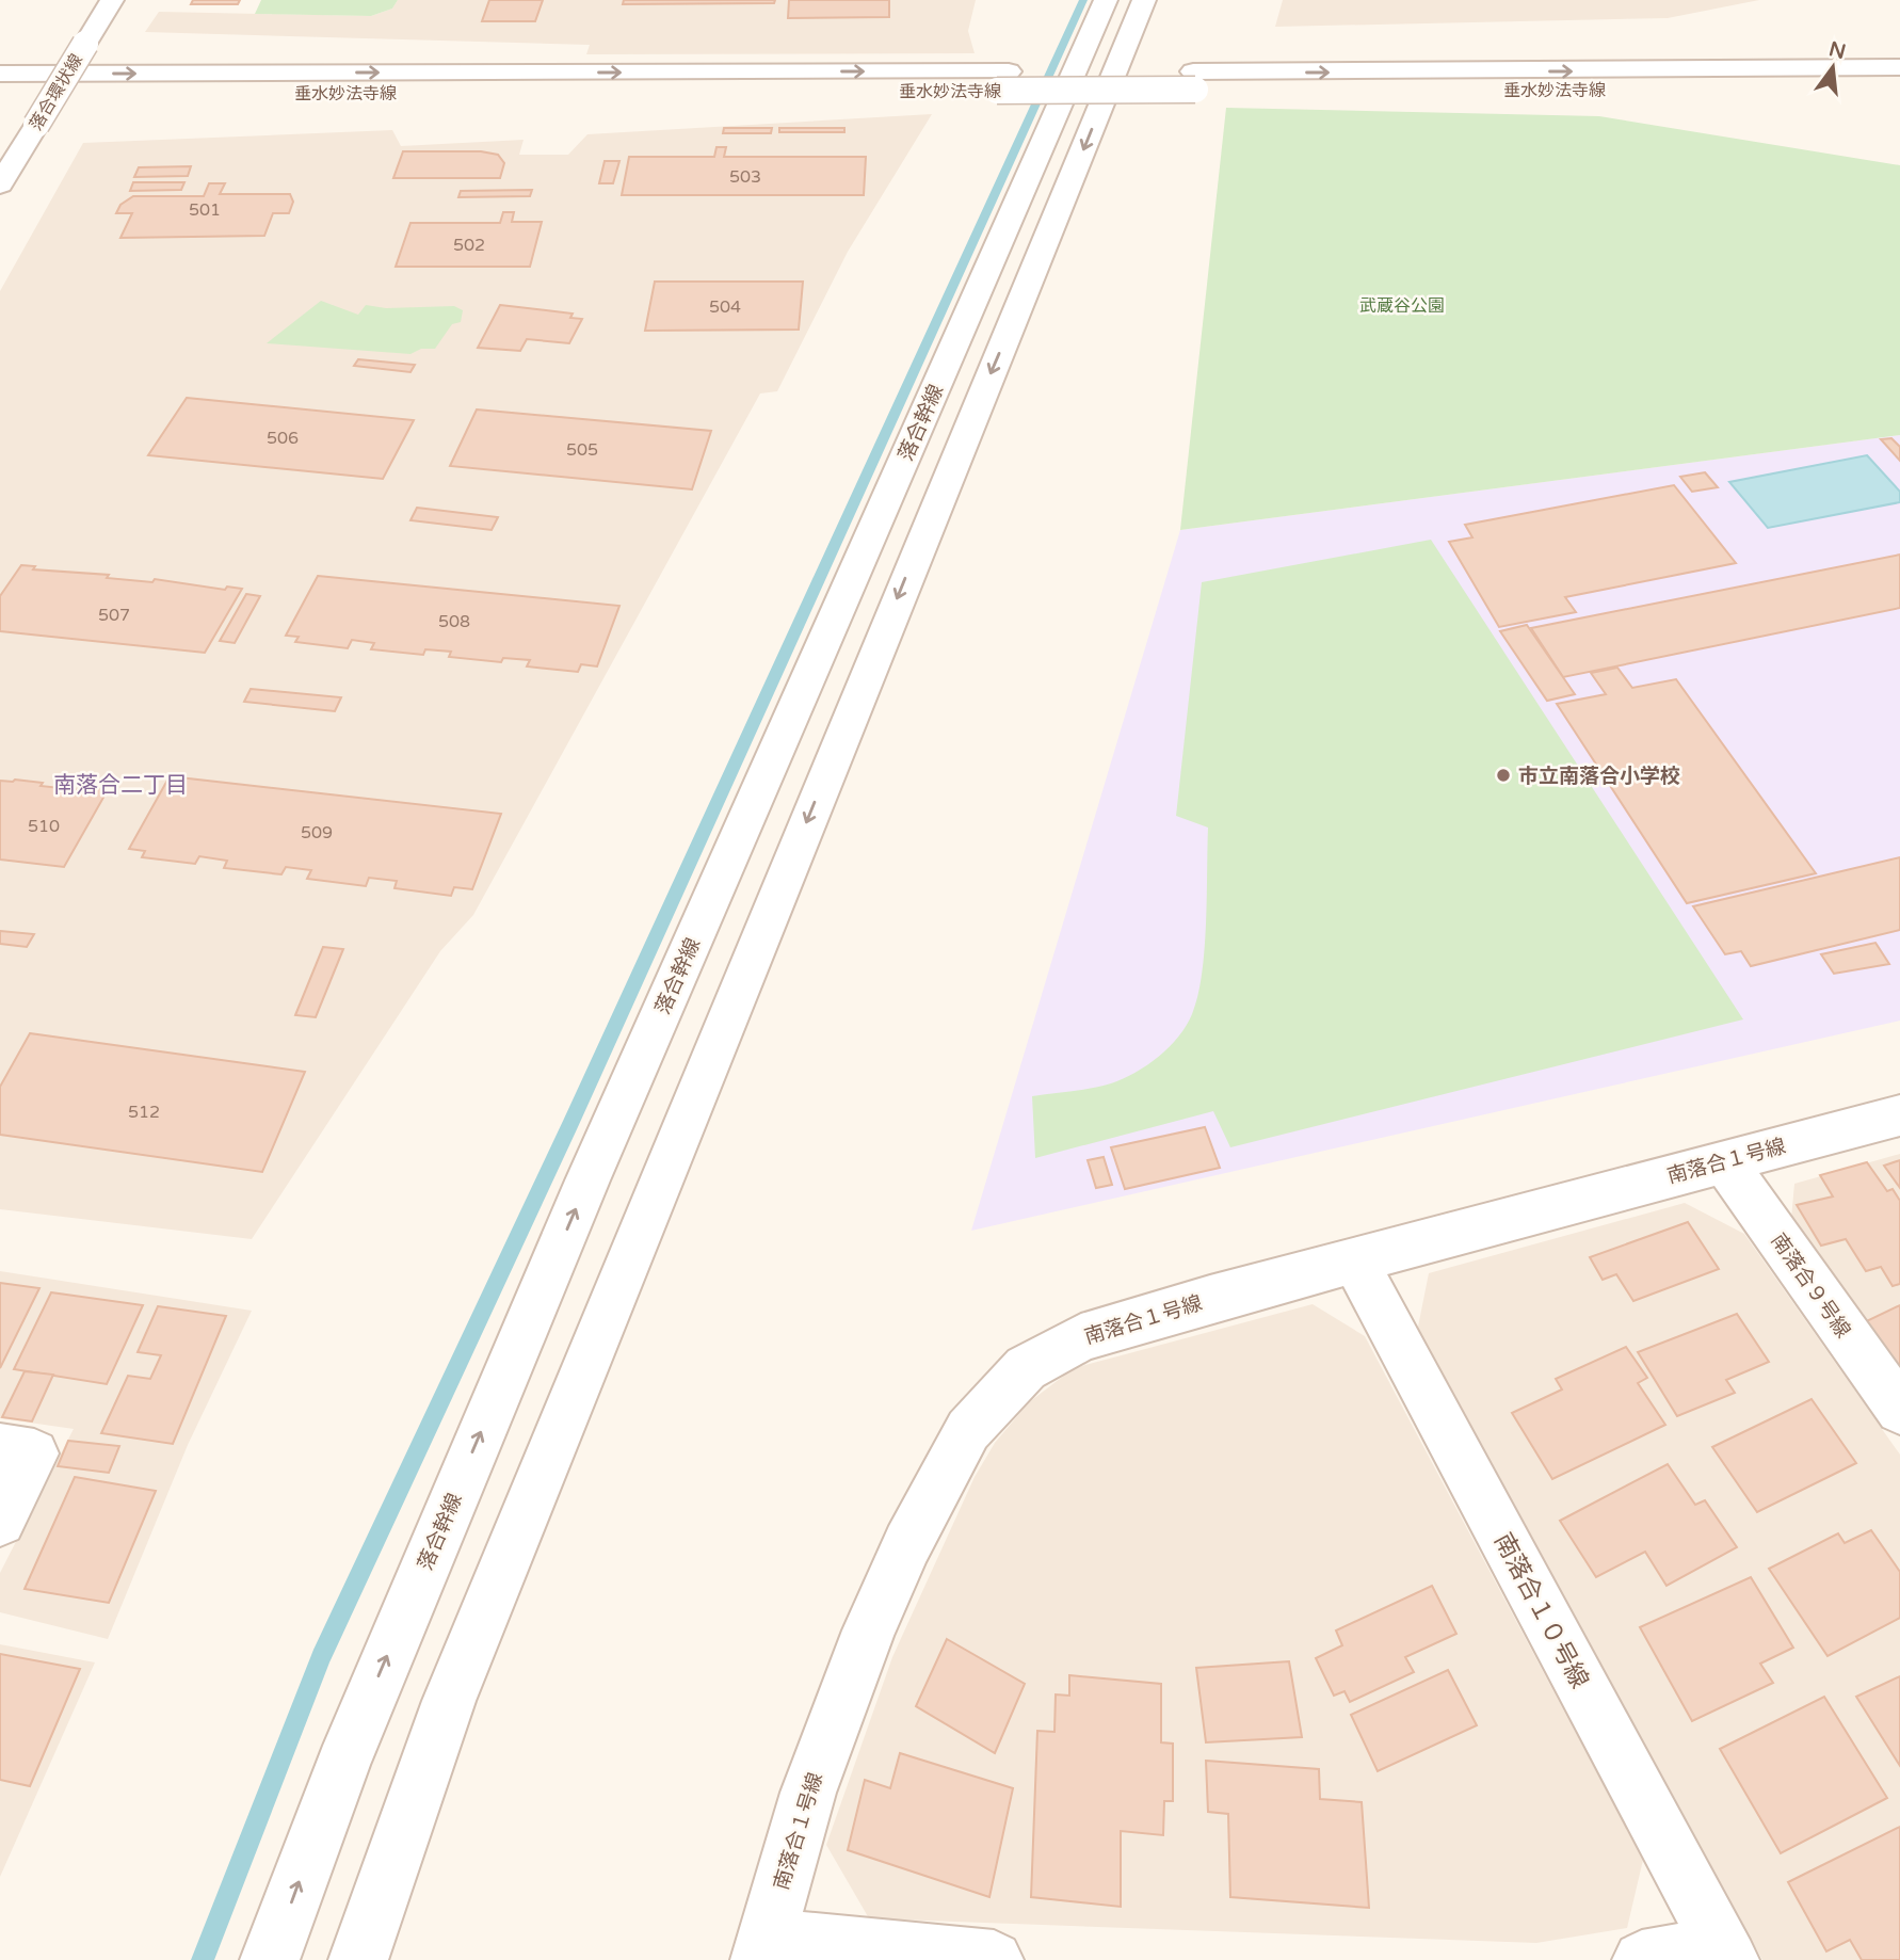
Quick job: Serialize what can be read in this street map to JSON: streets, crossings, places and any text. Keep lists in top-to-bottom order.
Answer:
{
  "streets": {
    "street": [
      "垂水妙法寺線",
      "落合環状線",
      "落合幹線",
      "南落合１号線",
      "南落合９号線",
      "南落合１０号線"
    ]
  },
  "crossings": [
    ["南落合１号線", "南落合９号線"],
    ["南落合１号線", "南落合１０号線"]
  ],
  "districts": ["南落合二丁目"],
  "parks": ["武蔵谷公園"],
  "places": ["市立南落合小学校"],
  "house_numbers": [
    "503",
    "501",
    "502",
    "504",
    "506",
    "505",
    "507",
    "508",
    "510",
    "509",
    "512"
  ],
  "north": "top"
}
